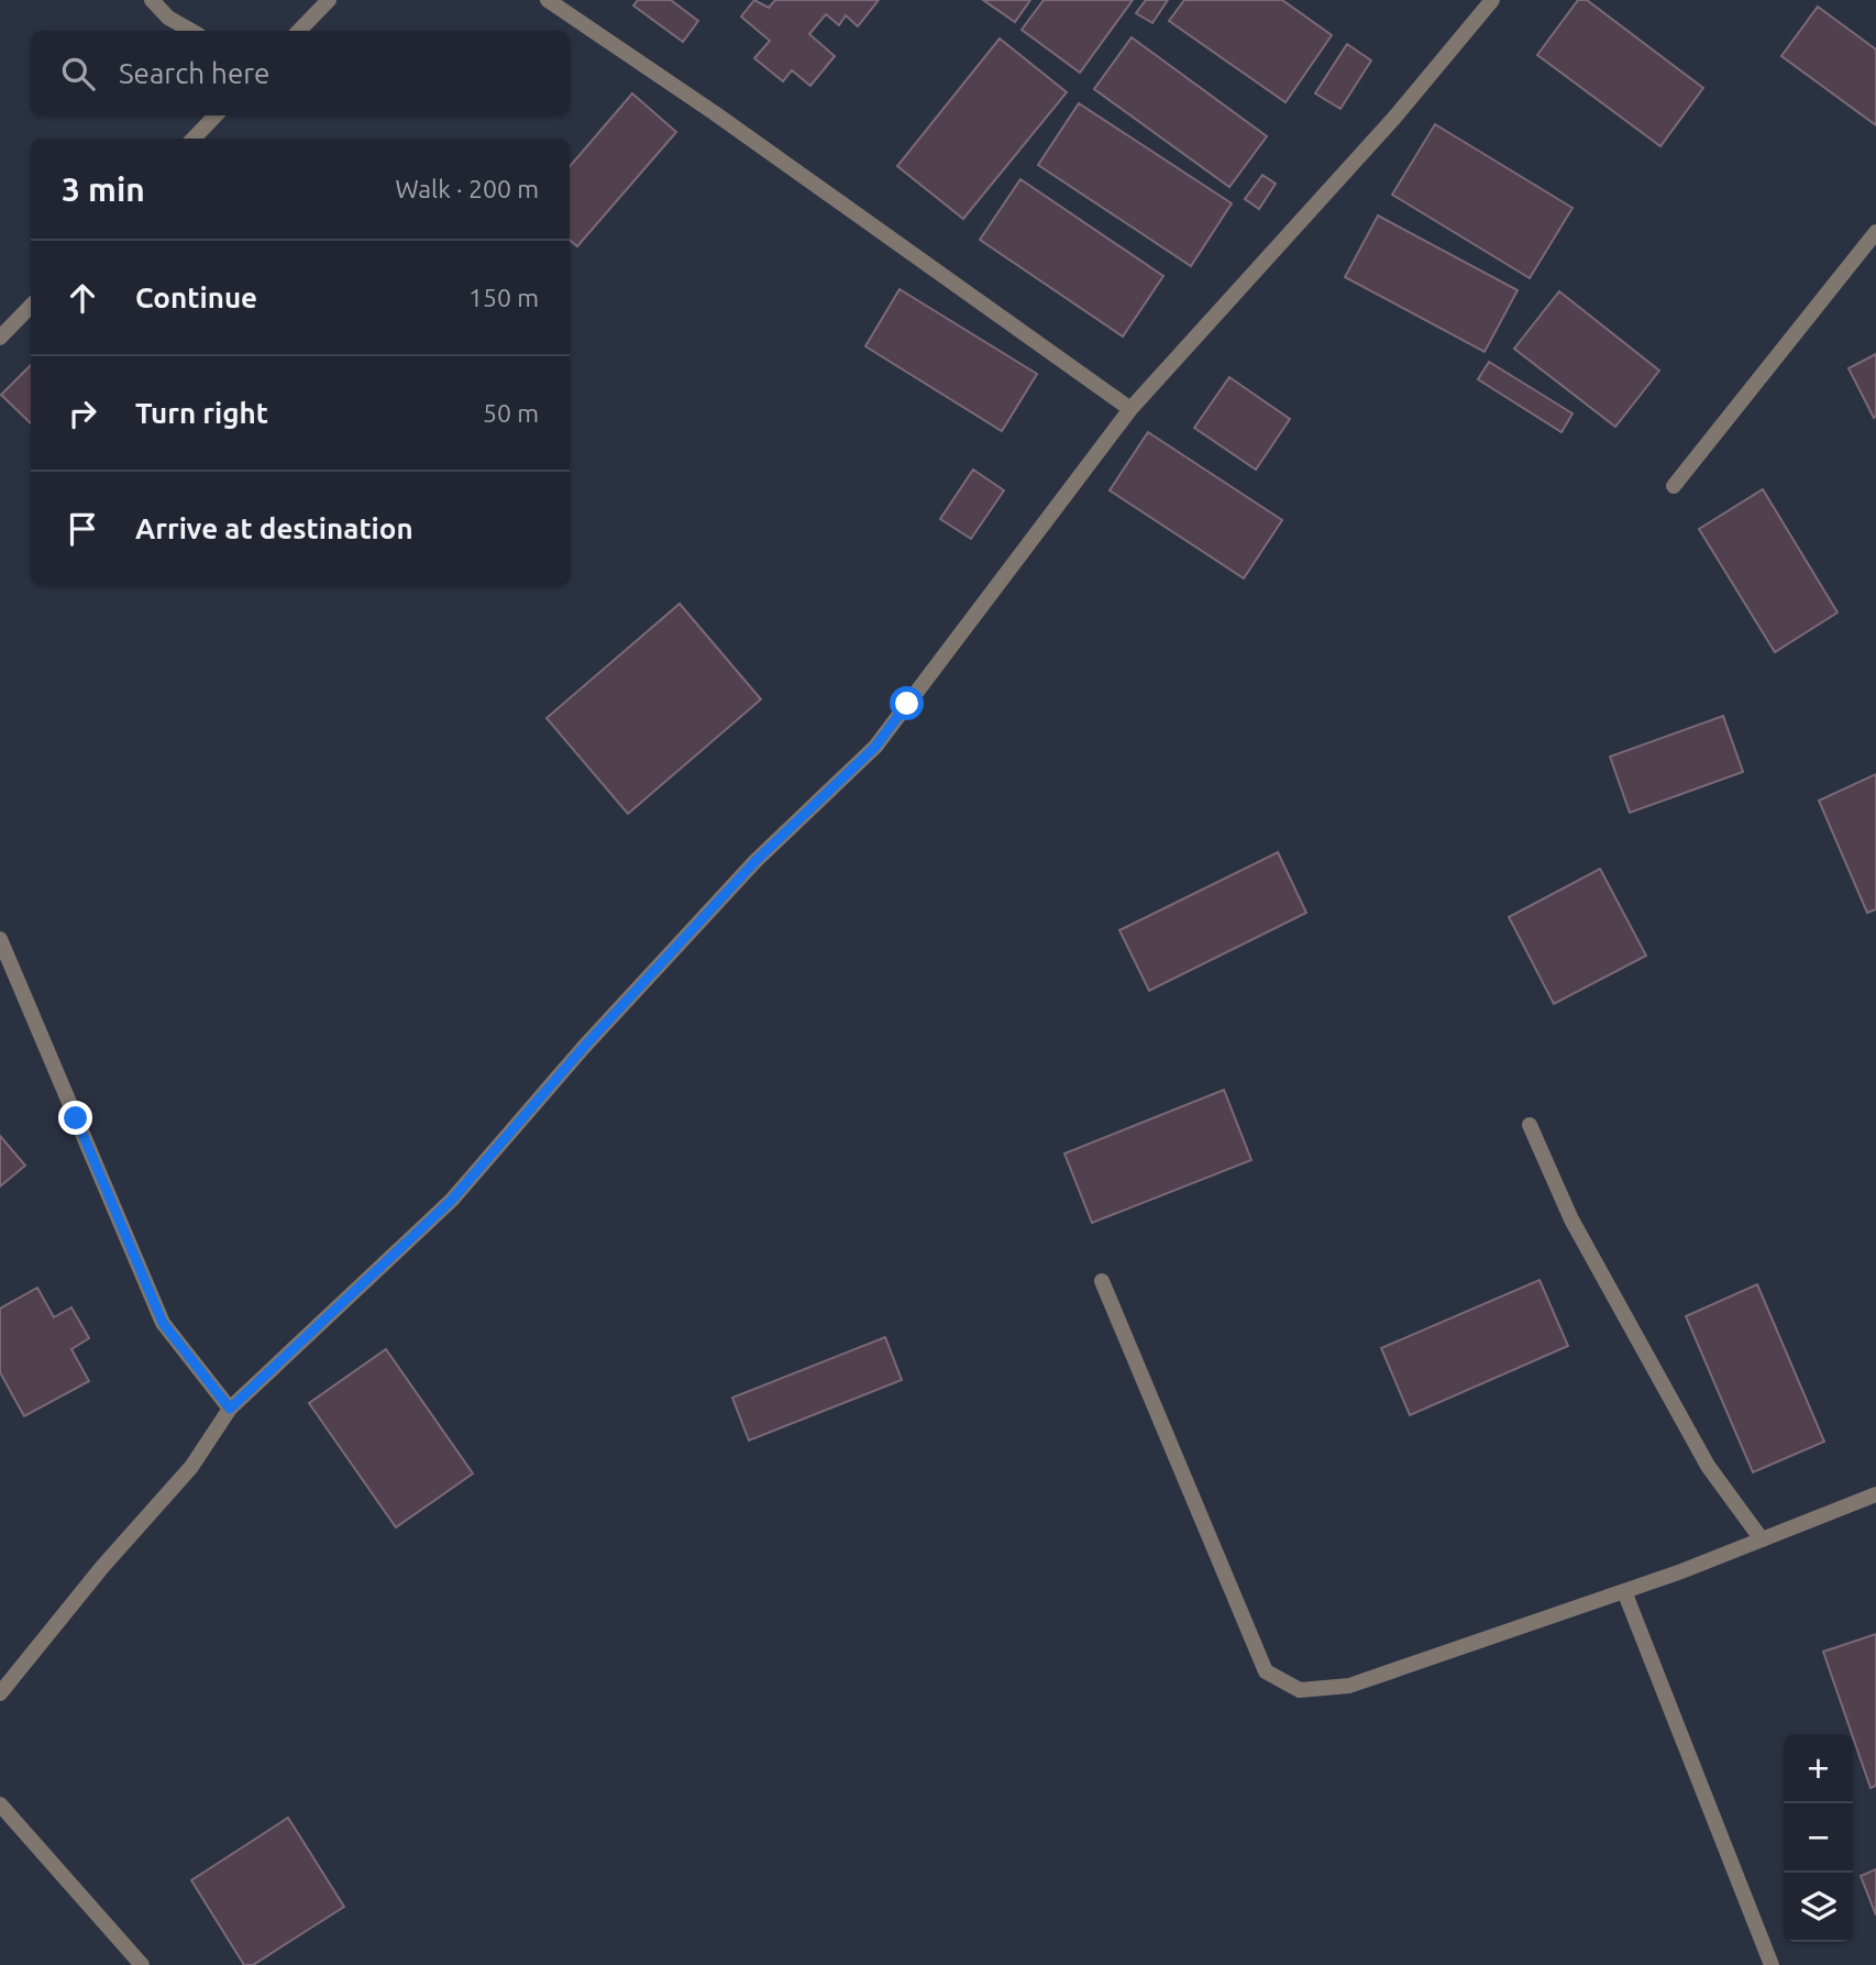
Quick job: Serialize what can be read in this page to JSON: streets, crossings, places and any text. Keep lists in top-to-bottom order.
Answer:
{
  "page": {
    "search": "Search here",
    "heading": ["3 min", "Walk · 200 m"],
    "list": [
      ["Continue", "150 m"],
      ["Turn right", "50 m"],
      "Arrive at destination"
    ],
    "map_buttons": ["+", "−"]
  }
}
